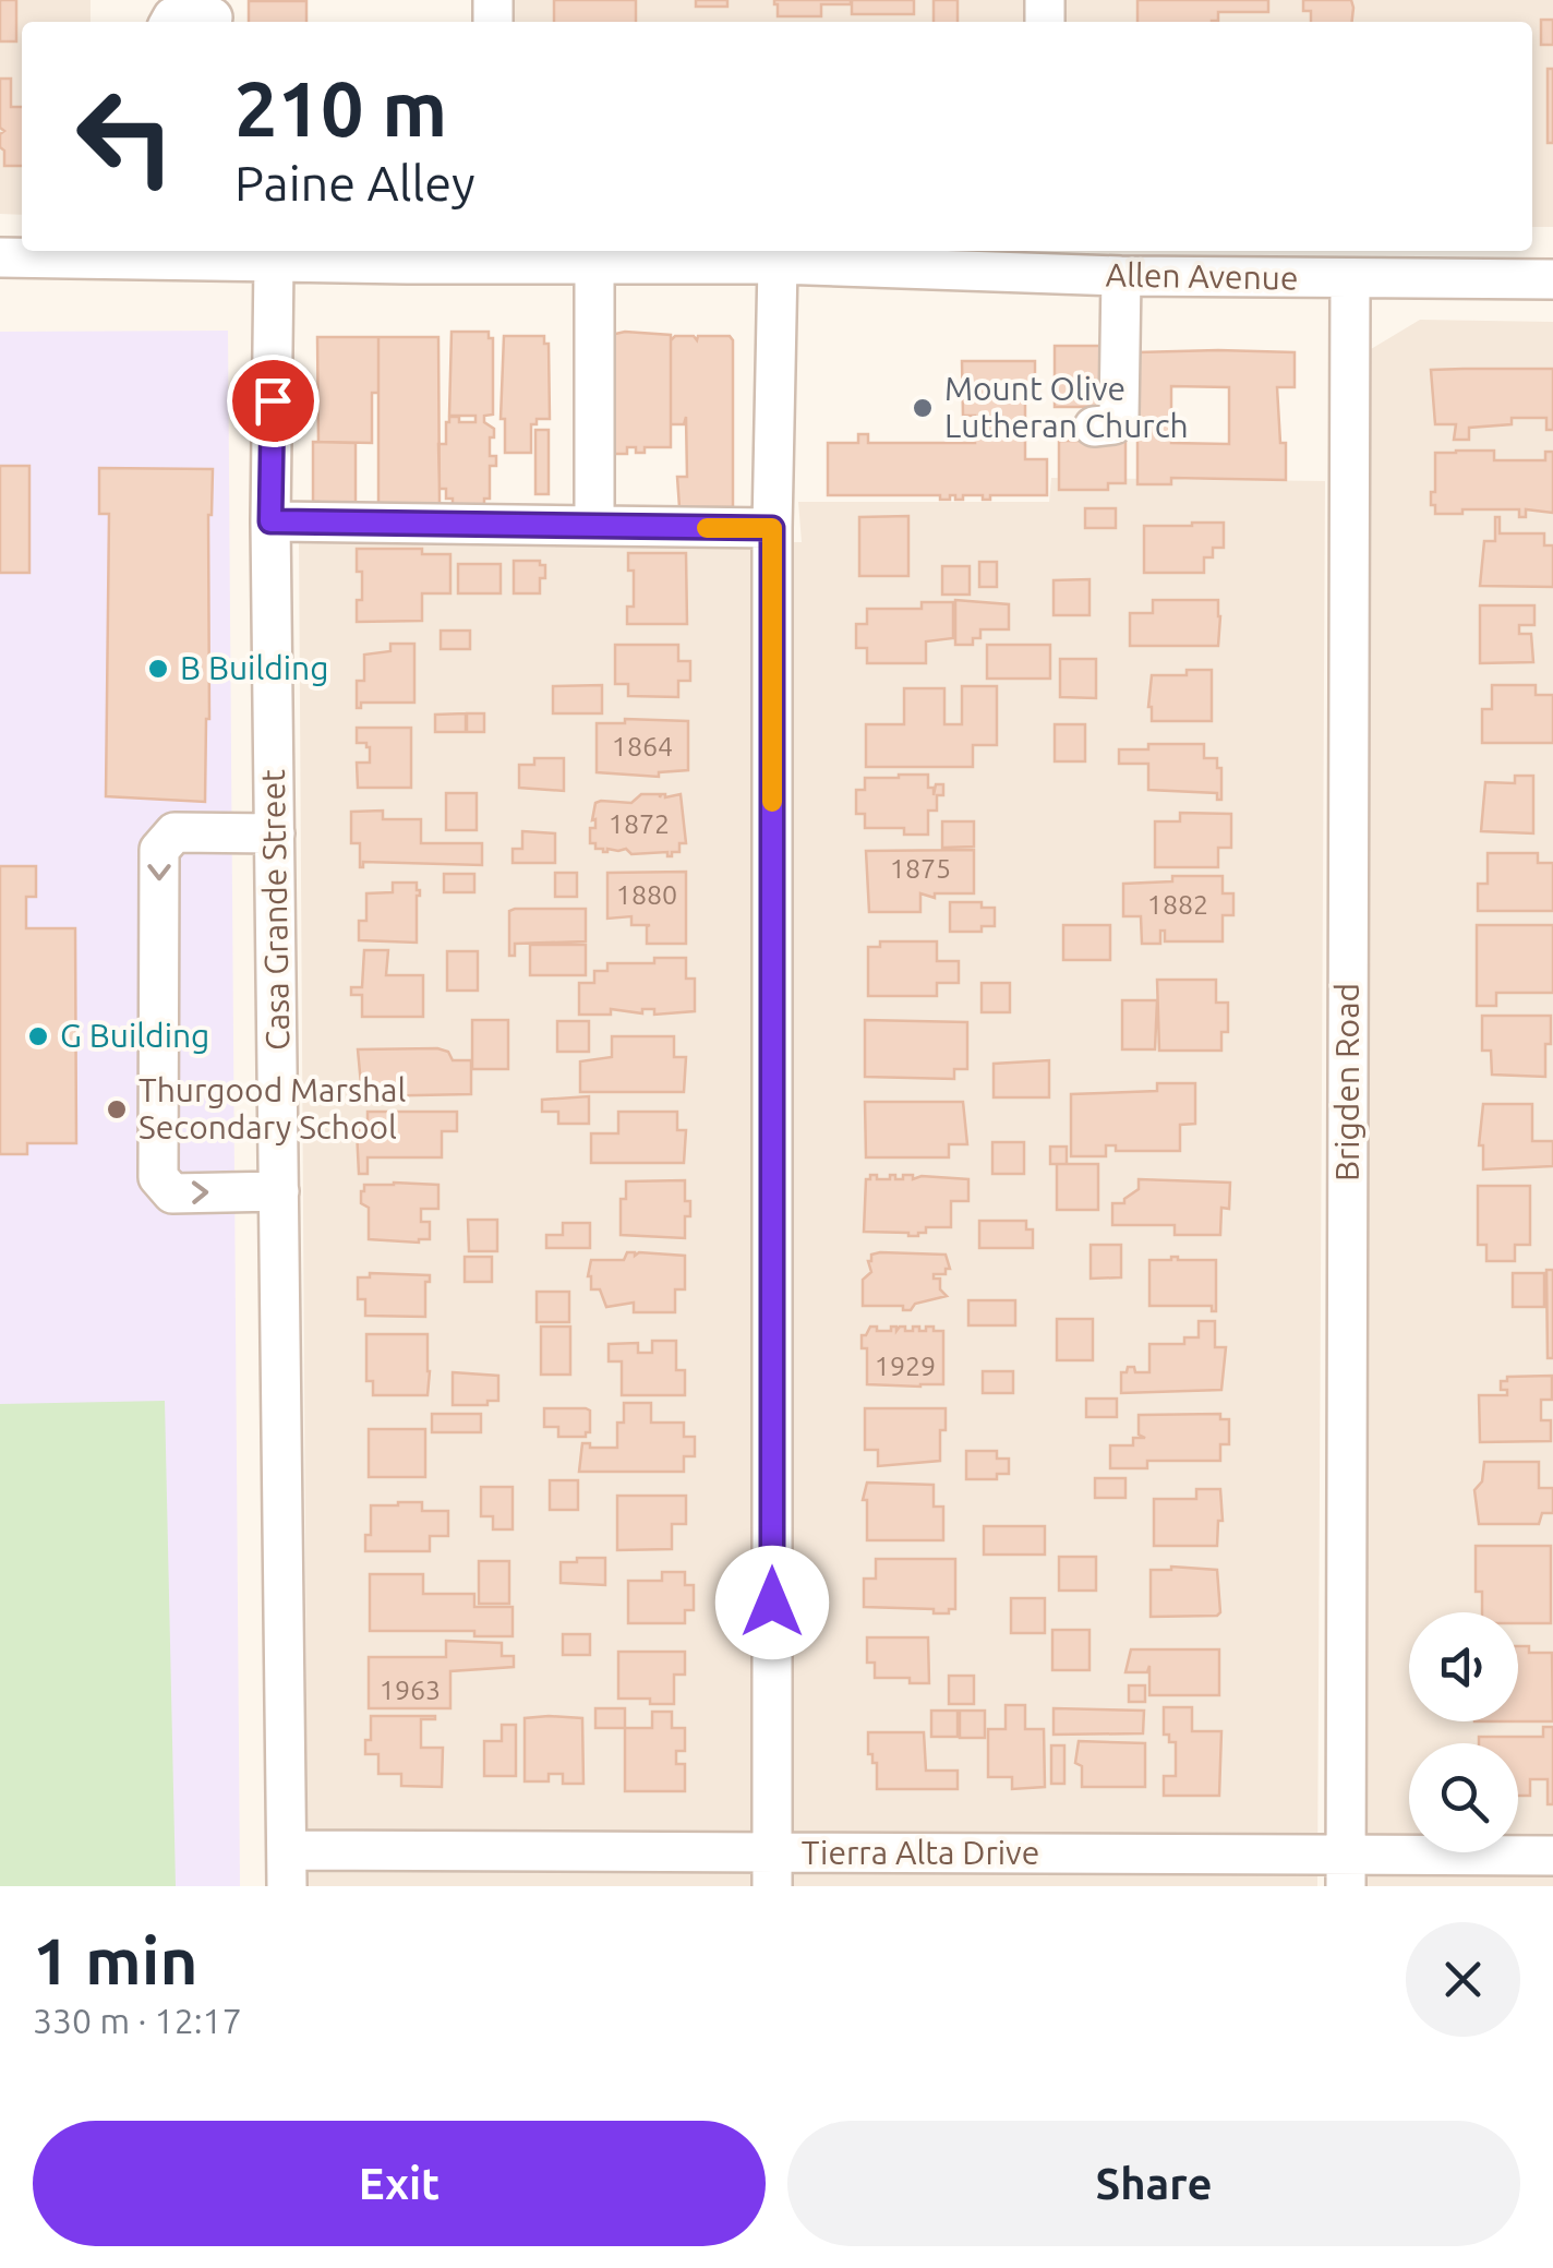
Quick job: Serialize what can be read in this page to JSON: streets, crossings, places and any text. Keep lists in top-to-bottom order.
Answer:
{
  "streets": {
    "street": [
      "Allen Avenue",
      "Casa Grande Street",
      "Brigden Road",
      "Tierra Alta Drive"
    ]
  },
  "crossings": [
    ["Allen Avenue", "Casa Grande Street"],
    ["Allen Avenue", "Brigden Road"],
    ["Casa Grande Street", "Tierra Alta Drive"],
    ["Brigden Road", "Tierra Alta Drive"]
  ],
  "places": [
    "Mount Olive Lutheran Church",
    "B Building",
    "G Building",
    "Thurgood Marshal Secondary School"
  ],
  "house_numbers": [
    "1864",
    "1872",
    "1875",
    "1880",
    "1882",
    "1929",
    "1963"
  ],
  "page": {
    "turn": ["210 m", "Paine Alley"],
    "heading": ["1 min", "330 m · 12:17"],
    "buttons": ["Exit", "Share"]
  }
}
